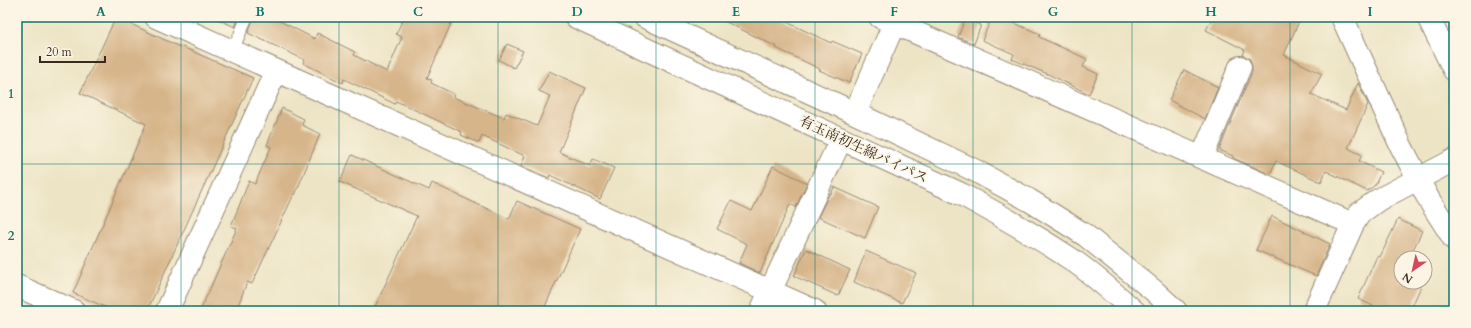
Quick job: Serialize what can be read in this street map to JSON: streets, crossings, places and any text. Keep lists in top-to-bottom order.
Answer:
{
  "streets": {
    "main road": ["有玉南初生線バイパス"]
  },
  "scale_bar": "20 m",
  "north": "bottom left",
  "grid": {
    "columns": [
      "A",
      "B",
      "C",
      "D",
      "E",
      "F",
      "G",
      "H",
      "I"
    ],
    "rows": ["1", "2"]
  }
}
